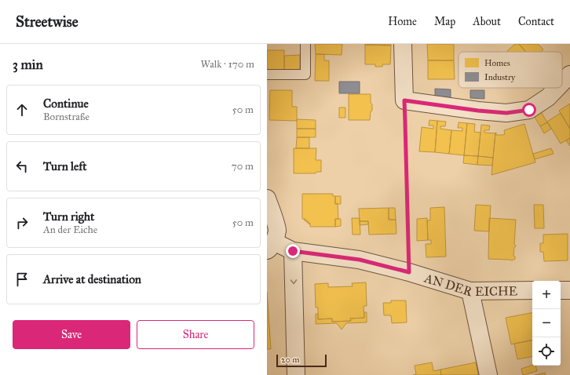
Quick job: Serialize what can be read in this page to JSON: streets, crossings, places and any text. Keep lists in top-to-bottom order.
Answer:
{
  "streets": {
    "street": ["AN DER EICHE"]
  },
  "legend": ["Homes", "Industry"],
  "scale_bar": "20 m",
  "page": {
    "header": "Streetwise",
    "nav": [
      "Home",
      "Map",
      "About",
      "Contact"
    ],
    "heading": ["3 min", "Walk · 170 m"],
    "list": [
      ["Continue", "Bornstraße", "50 m"],
      ["Turn left", "70 m"],
      ["Turn right", "An der Eiche", "50 m"],
      "Arrive at destination"
    ],
    "map_buttons": ["+", "−"],
    "buttons": ["Save", "Share"],
    "scale": "20 m"
  }
}
